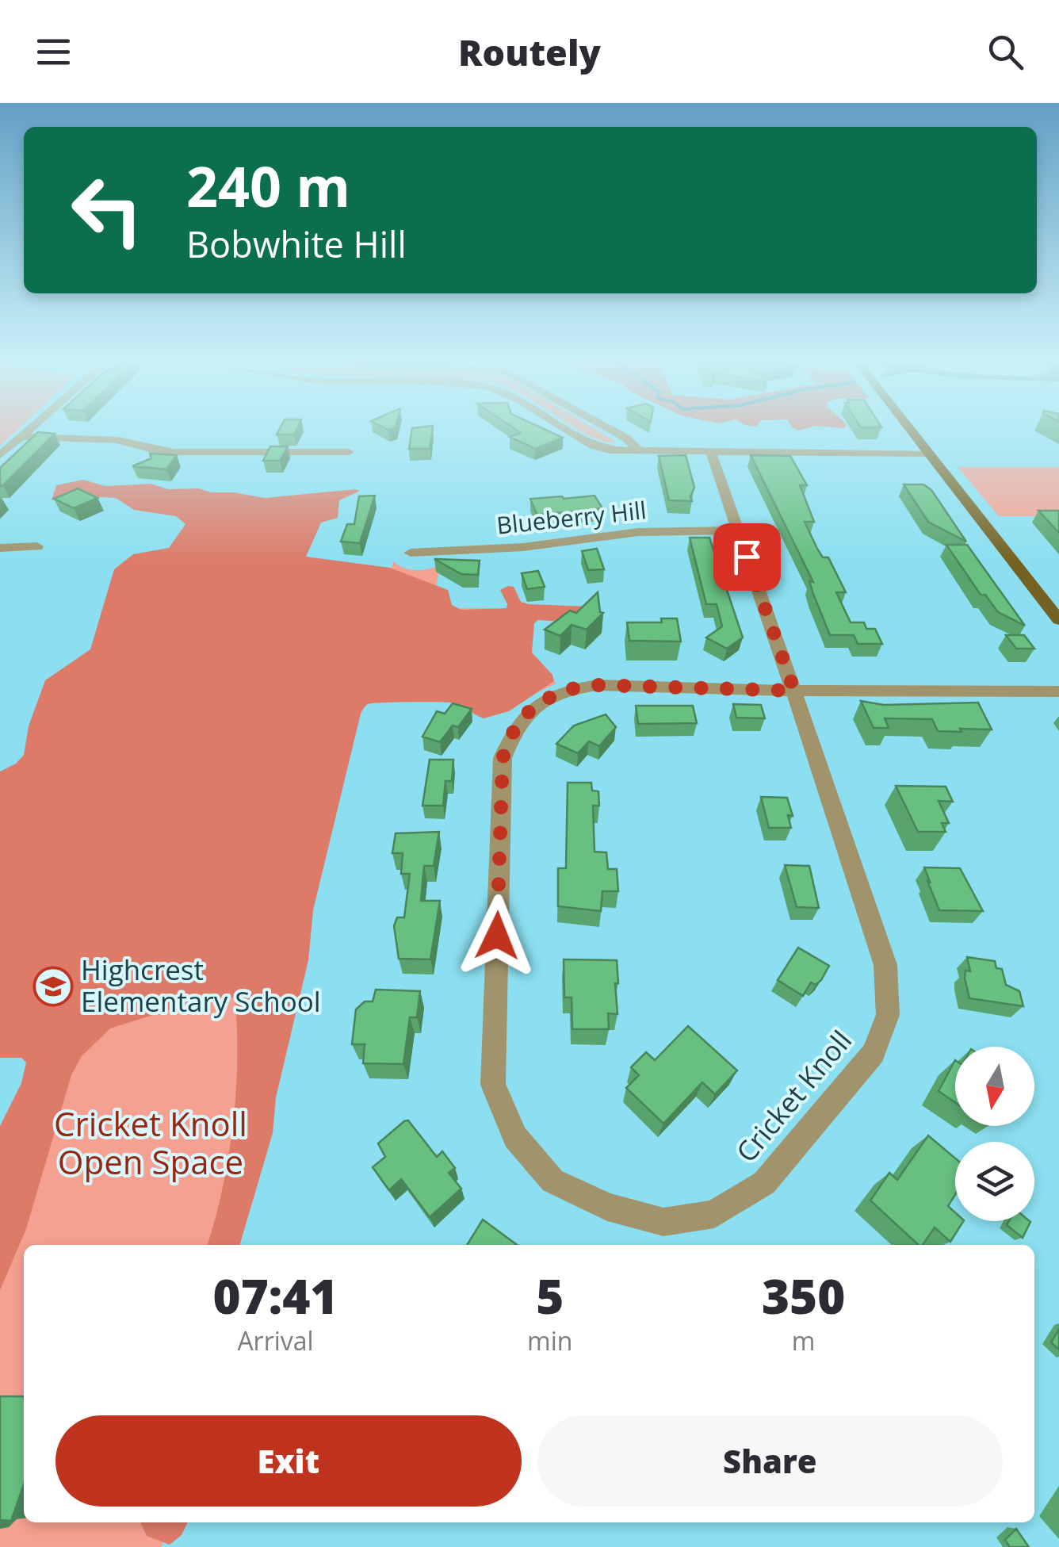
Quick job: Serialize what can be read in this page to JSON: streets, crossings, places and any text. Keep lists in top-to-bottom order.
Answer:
{
  "streets": {
    "street": ["Blueberry Hill", "Cricket Knoll"]
  },
  "parks": ["Cricket Knoll Open Space"],
  "places": {
    "school or university": ["Highcrest Elementary School"]
  },
  "north": "bottom",
  "page": {
    "header": "Routely",
    "turn": ["240 m", "Bobwhite Hill"],
    "eta": [
      "07:41",
      "Arrival",
      "5",
      "min",
      "350",
      "m"
    ],
    "buttons": ["Exit", "Share"]
  }
}
